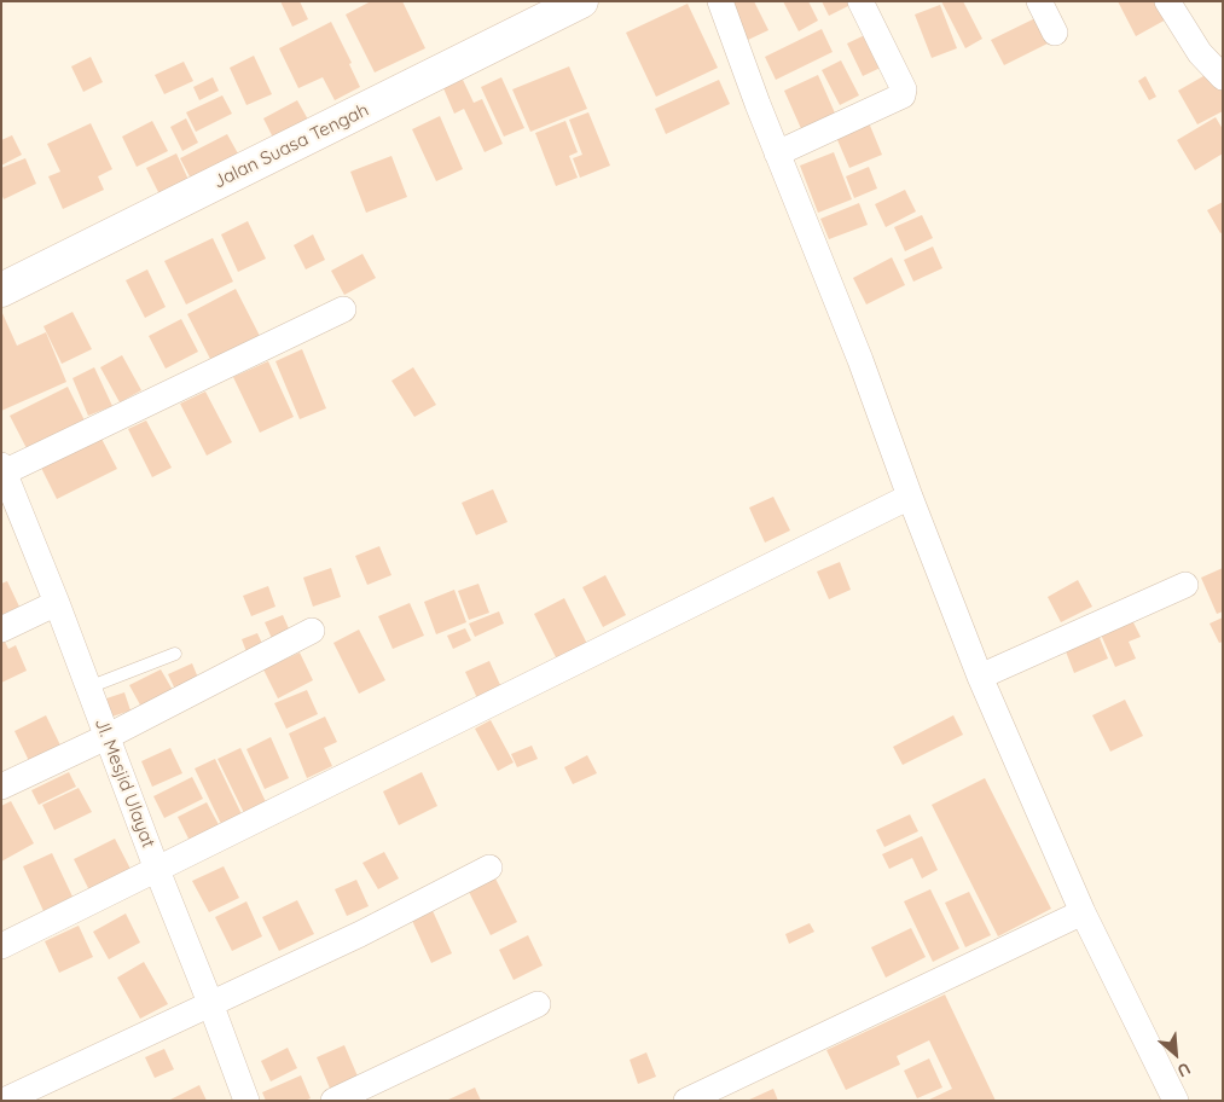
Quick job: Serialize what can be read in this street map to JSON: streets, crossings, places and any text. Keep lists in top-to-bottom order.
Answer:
{
  "streets": {
    "street": ["Jalan Suasa Tengah", "Jl. Mesjid Ulayat"]
  },
  "north": "bottom right"
}
